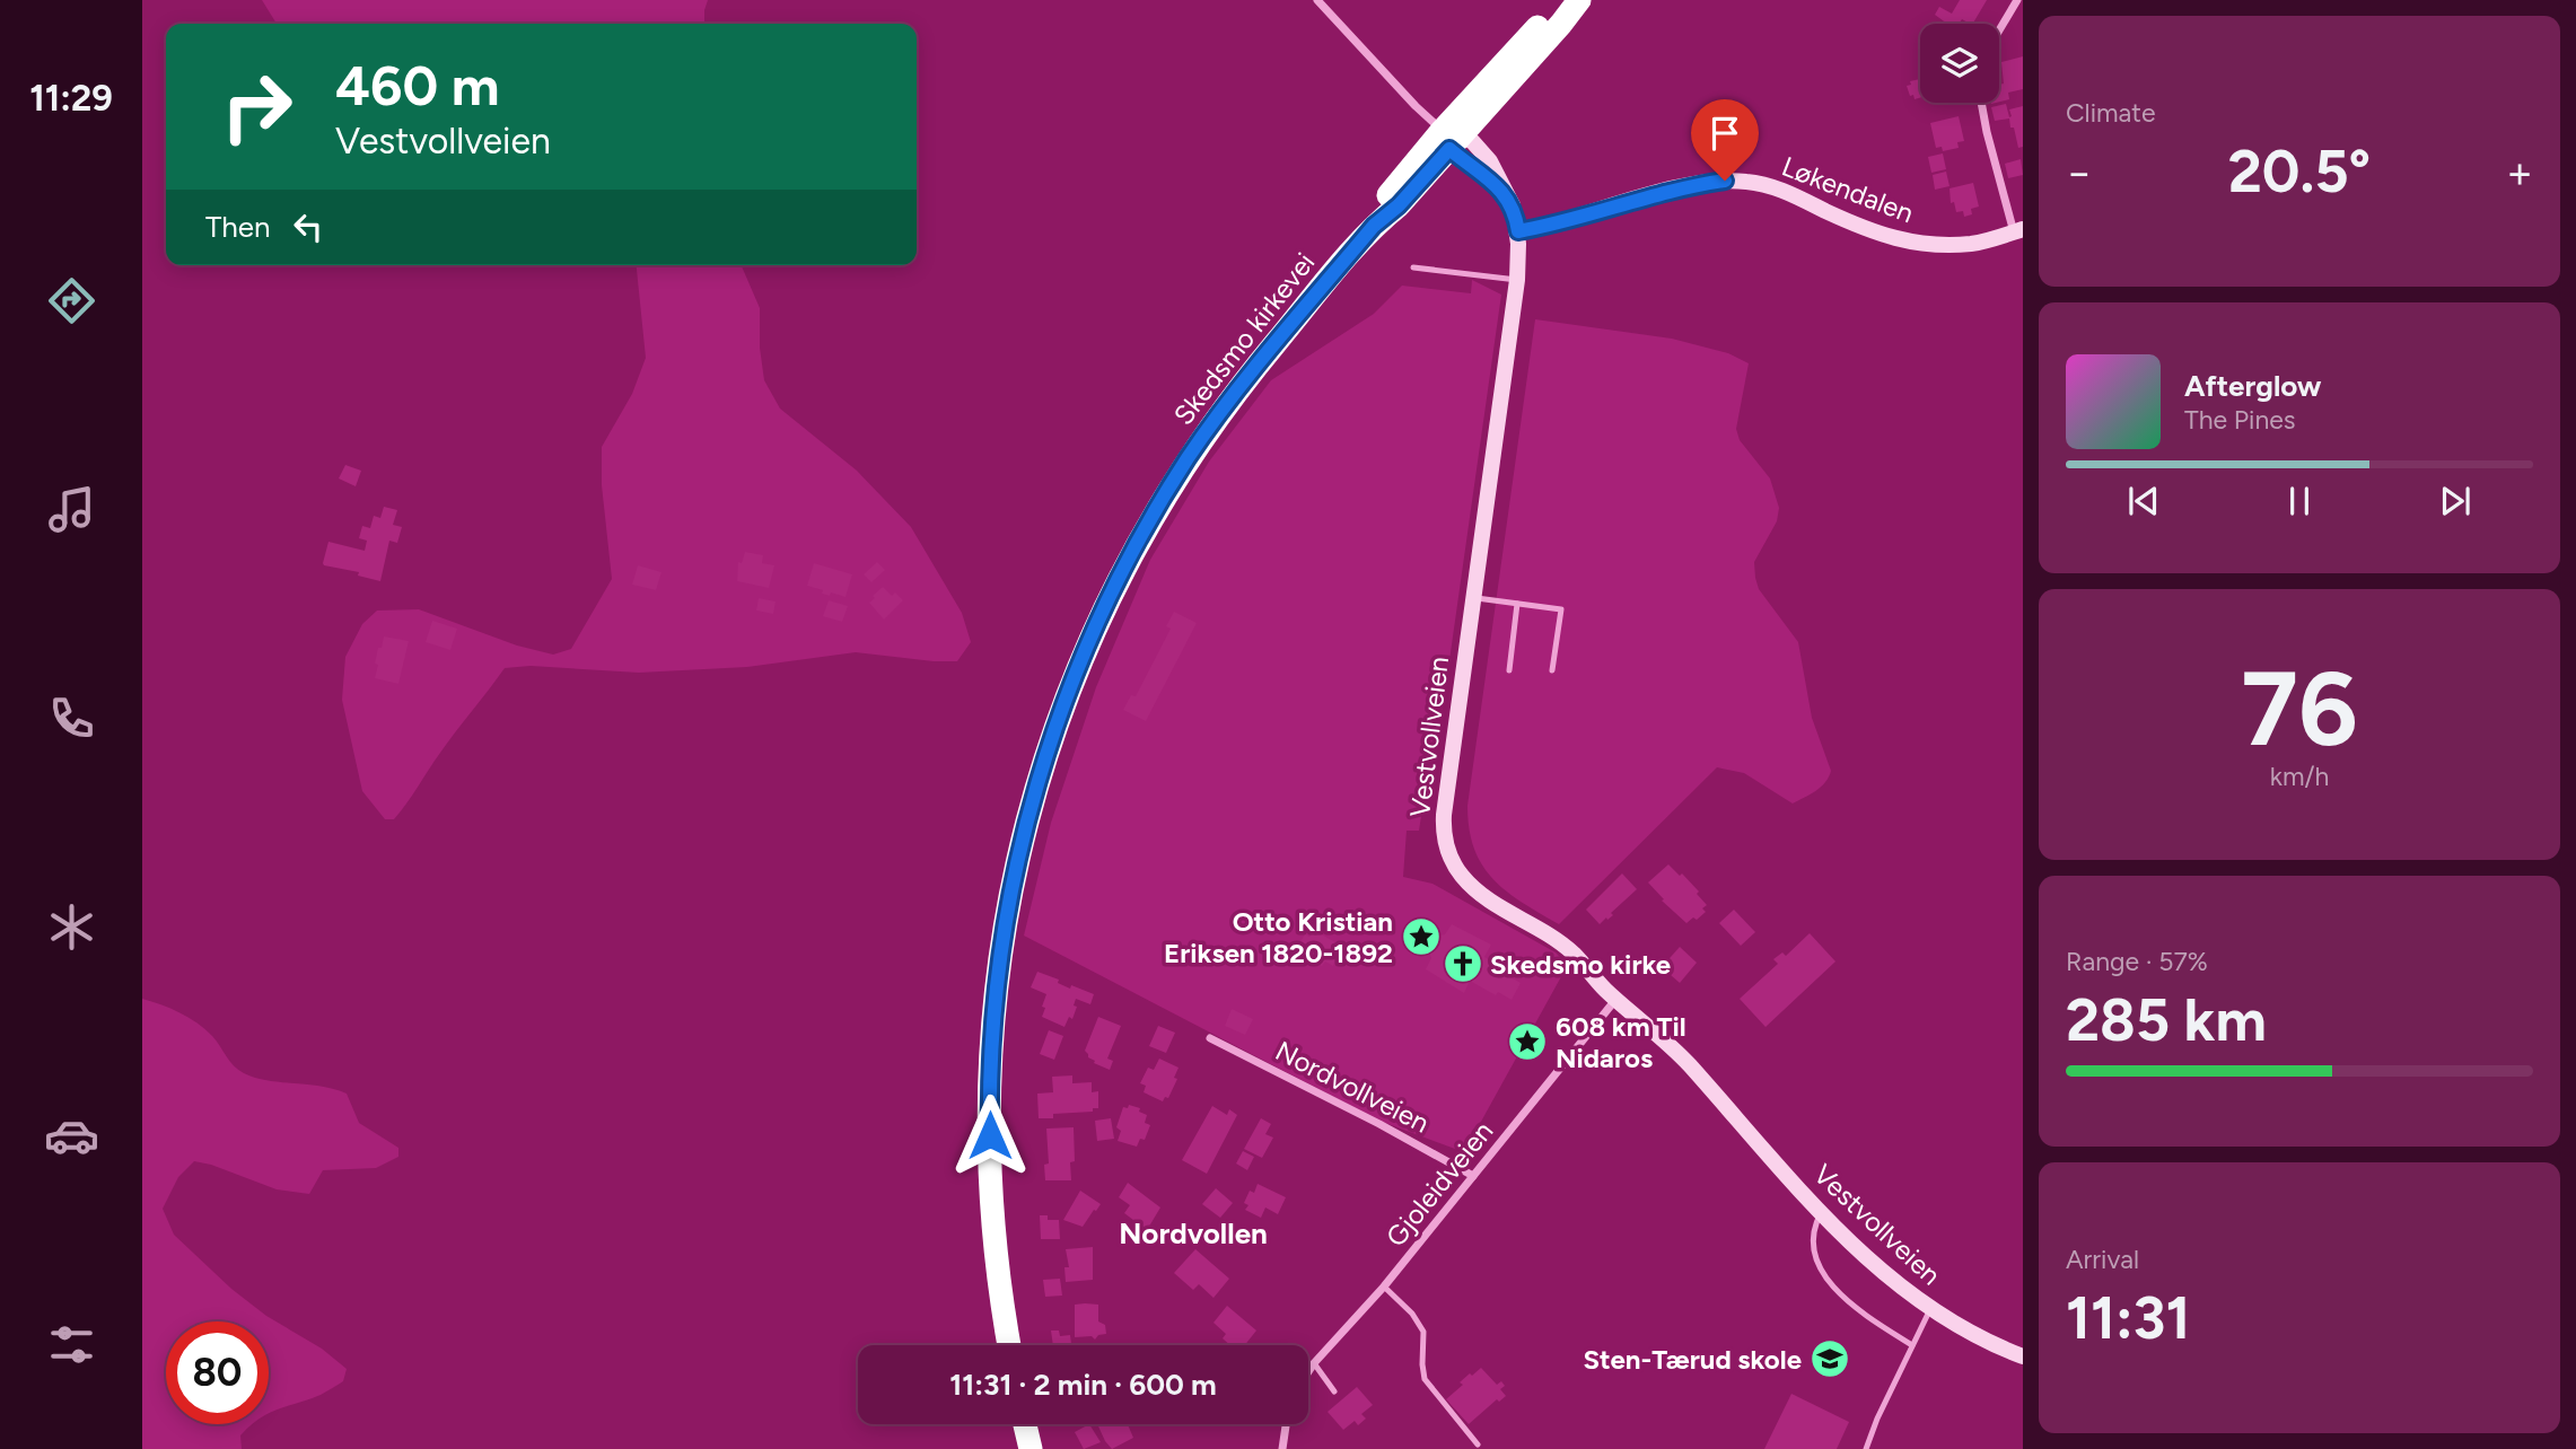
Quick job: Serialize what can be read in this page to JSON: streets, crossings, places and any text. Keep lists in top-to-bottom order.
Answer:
{
  "streets": {
    "highway": ["Skedsmo kirkevei"],
    "street": [
      "Løkendalen",
      "Vestvollveien",
      "Nordvollveien",
      "Gjoleidveien"
    ]
  },
  "crossings": [
    ["Løkendalen", "Vestvollveien"],
    ["Skedsmo kirkevei", "Vestvollveien"],
    ["Vestvollveien", "Gjoleidveien"],
    ["Nordvollveien", "Gjoleidveien"]
  ],
  "districts": ["Nordvollen"],
  "places": {
    "place": ["Otto Kristian Eriksen 1820-1892", "608 km Til Nidaros"],
    "church": ["Skedsmo kirke"],
    "school or university": ["Sten-Tærud skole"]
  },
  "page": {
    "tabs": "11:29",
    "tile": [
      "Climate",
      ["76", "km/h"],
      ["Range · 57%", "285 km"],
      ["Arrival", "11:31"]
    ],
    "turn": ["460 m", "Vestvollveien"],
    "heat": ["−", "20.5°", "+"],
    "then": "Then",
    "song": ["Afterglow", "The Pines"],
    "limit": "80",
    "trip": "11:31 · 2 min · 600 m"
  }
}
